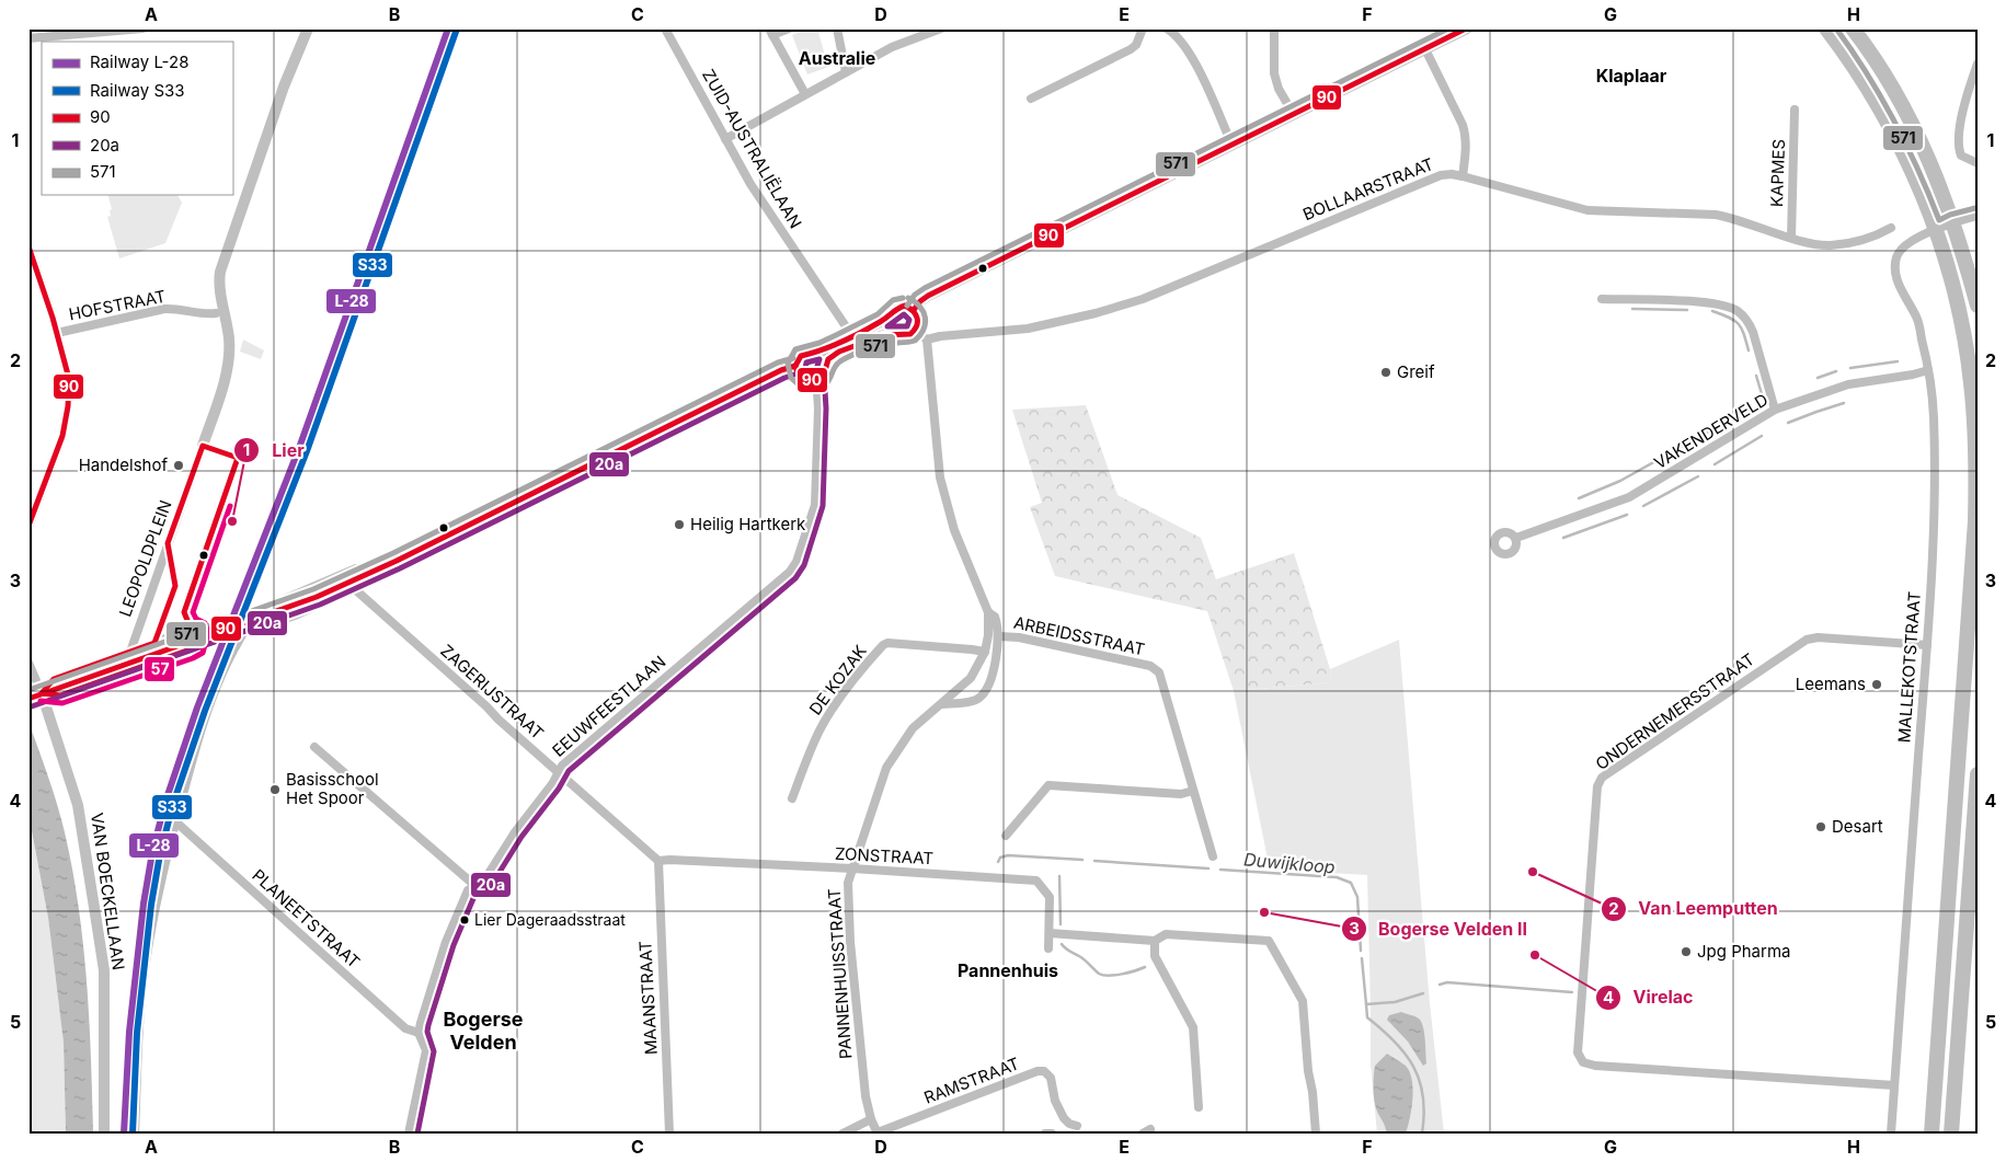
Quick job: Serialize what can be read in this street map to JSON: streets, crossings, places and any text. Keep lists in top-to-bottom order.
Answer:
{
  "streets": {
    "street": [
      "ZUID-AUSTRALIËLAAN",
      "KAPMES",
      "BOLLAARSTRAAT",
      "HOFSTRAAT",
      "VAKENDERVELD",
      "LEOPOLDPLEIN",
      "ARBEIDSSTRAAT",
      "MALLEKOTSTRAAT",
      "DE KOZAK",
      "ZAGERIJSTRAAT",
      "EEUWFEESTLAAN",
      "ONDERNEMERSSTRAAT",
      "ZONSTRAAT",
      "VAN BOECKELLAAN",
      "PLANEETSTRAAT",
      "PANNENHUISSTRAAT",
      "MAANSTRAAT",
      "RAMSTRAAT"
    ]
  },
  "crossings": [
    ["KAPMES", "BOLLAARSTRAAT"],
    ["BOLLAARSTRAAT", "PANNENHUISSTRAAT"],
    ["VAKENDERVELD", "MALLEKOTSTRAAT"],
    ["ARBEIDSSTRAAT", "PANNENHUISSTRAAT"],
    ["MALLEKOTSTRAAT", "ONDERNEMERSSTRAAT"],
    ["DE KOZAK", "PANNENHUISSTRAAT"],
    ["ZAGERIJSTRAAT", "EEUWFEESTLAAN"],
    ["ZAGERIJSTRAAT", "ZONSTRAAT"],
    ["ZAGERIJSTRAAT", "MAANSTRAAT"],
    ["EEUWFEESTLAAN", "PLANEETSTRAAT"],
    ["ZONSTRAAT", "PANNENHUISSTRAAT"],
    ["ZONSTRAAT", "MAANSTRAAT"],
    ["PANNENHUISSTRAAT", "RAMSTRAAT"]
  ],
  "districts": [
    "Australie",
    "Klaplaar",
    "Pannenhuis",
    "Bogerse Velden"
  ],
  "water": ["Duwijkloop"],
  "places": [
    "Greif",
    "Handelshof",
    "Lier",
    "Heilig Hartkerk",
    "Leemans",
    "Basisschool Het Spoor",
    "Desart",
    "Van Leemputten",
    "Bogerse Velden II",
    "Lier Dageraadsstraat",
    "Jpg Pharma",
    "Virelac"
  ],
  "lines": [
    "rail line L-28",
    "transit line 90",
    "transit line 571",
    "rail line S33",
    "transit line 20a",
    "transit line 57"
  ],
  "legend": [
    "Railway L-28",
    "Railway S33",
    "90",
    "20a",
    "571"
  ],
  "grid": {
    "columns": [
      "A",
      "B",
      "C",
      "D",
      "E",
      "F",
      "G",
      "H"
    ],
    "rows": [
      "1",
      "2",
      "3",
      "4",
      "5"
    ]
  }
}
